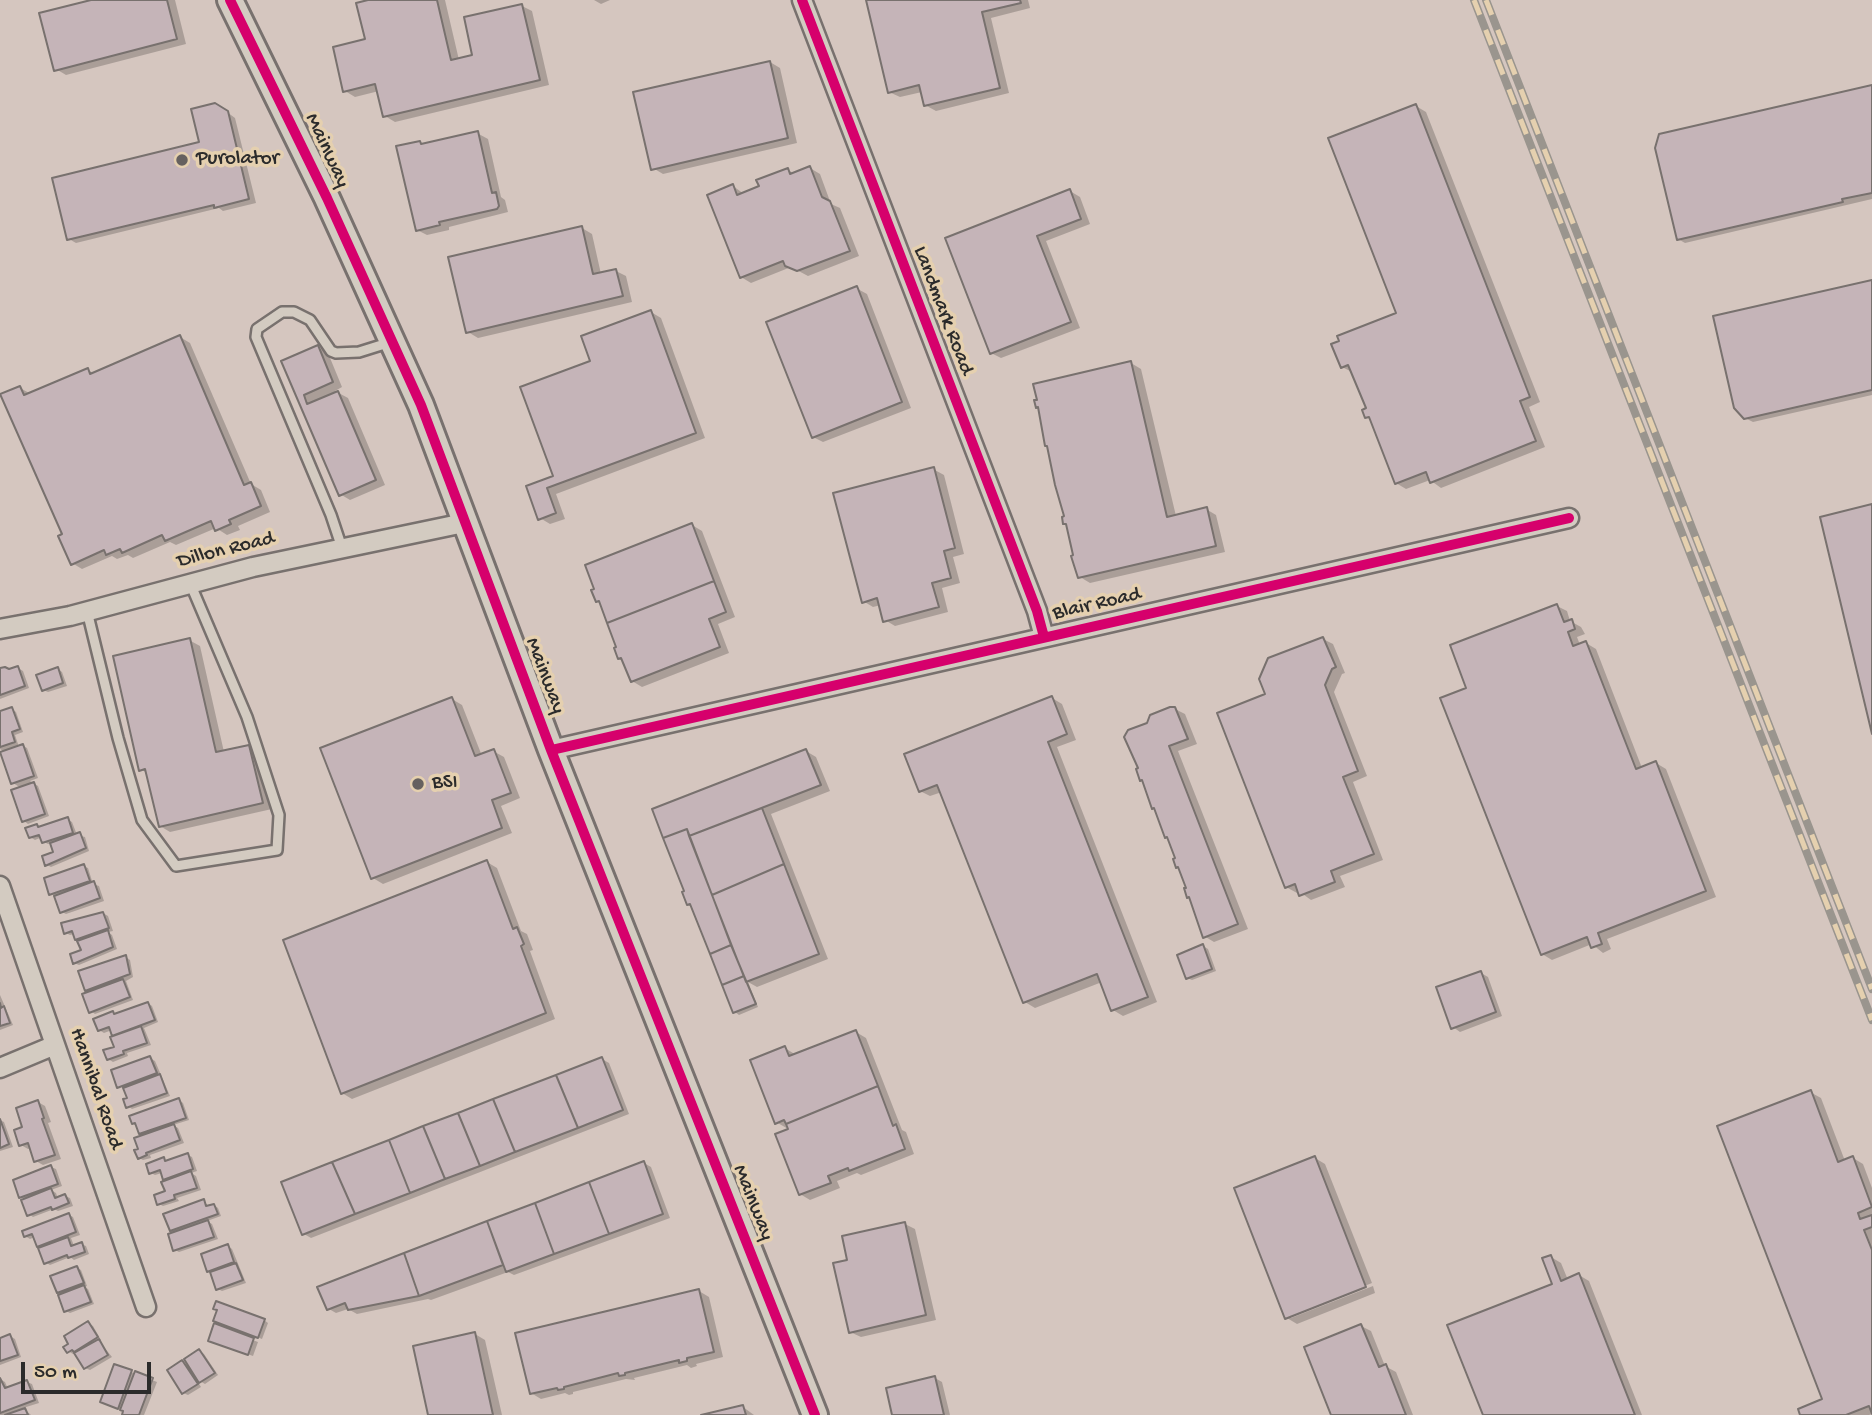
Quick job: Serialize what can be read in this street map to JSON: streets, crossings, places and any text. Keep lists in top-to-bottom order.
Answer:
{
  "streets": {
    "street": [
      "Mainway",
      "Landmark Road",
      "Dillon Road",
      "Blair Road",
      "Hannibal Road"
    ]
  },
  "crossings": [
    ["Mainway", "Dillon Road"],
    ["Mainway", "Blair Road"],
    ["Landmark Road", "Blair Road"]
  ],
  "places": ["Purolator", "BSI"],
  "scale_bar": "50 m"
}
